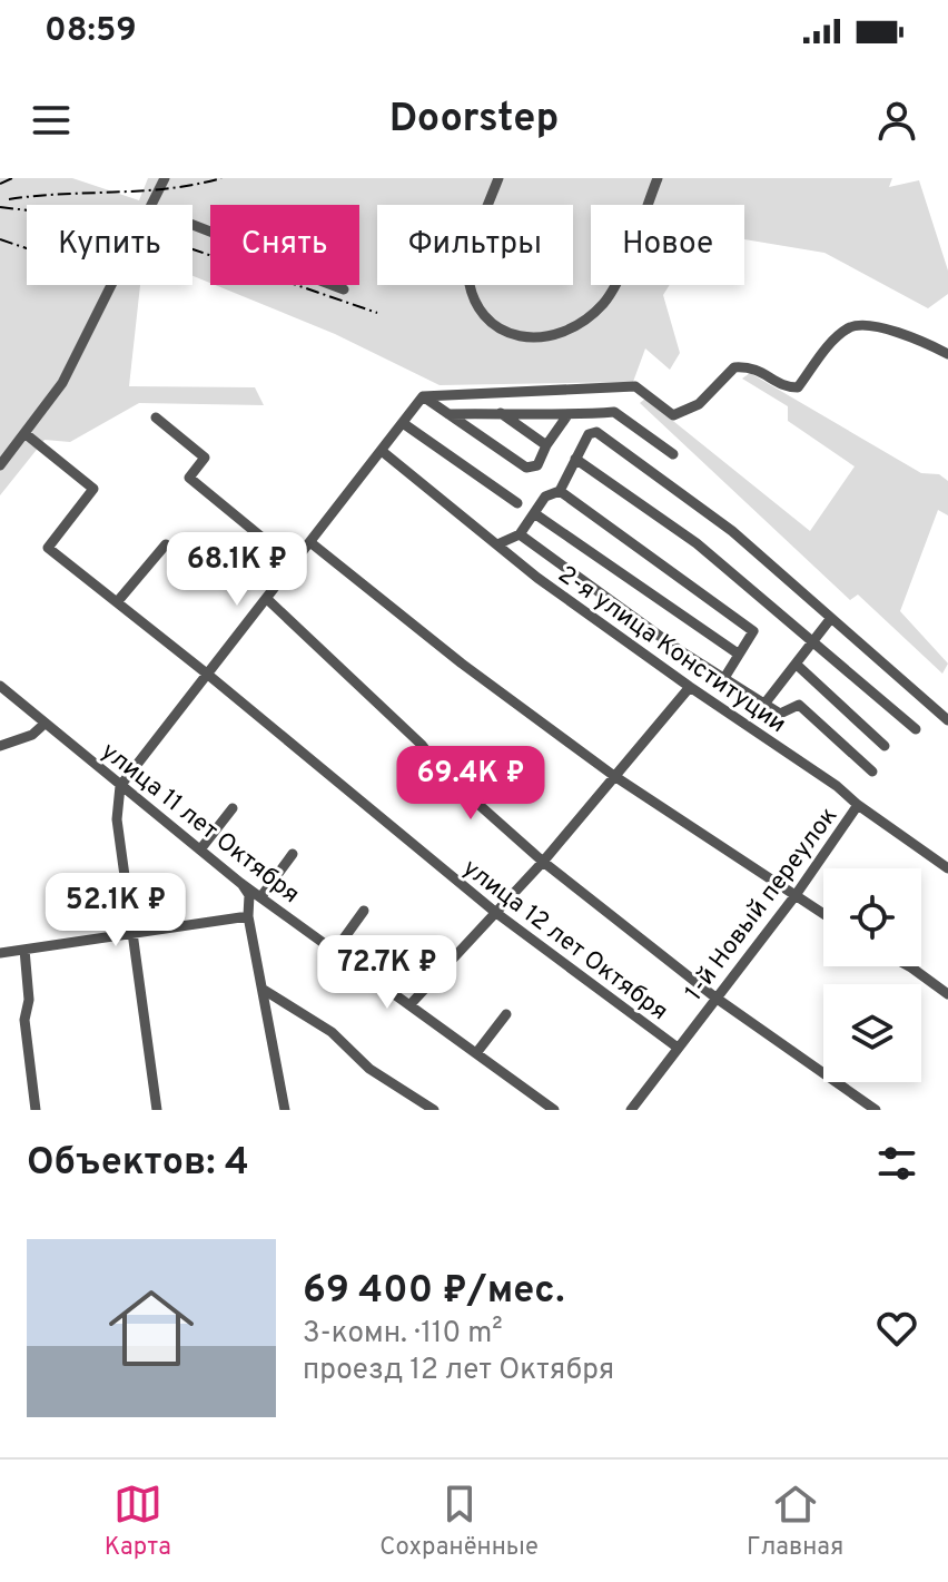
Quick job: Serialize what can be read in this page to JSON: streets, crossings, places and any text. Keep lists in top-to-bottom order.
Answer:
{
  "streets": {
    "street": [
      "2-я улица Конституции",
      "улица 11 лет Октября",
      "1-й Новый переулок",
      "улица 12 лет Октября"
    ]
  },
  "crossings": [
    ["2-я улица Конституции", "1-й Новый переулок"],
    ["1-й Новый переулок", "улица 12 лет Октября"]
  ],
  "page": {
    "status": "08:59",
    "header": "Doorstep",
    "chip": [
      "Купить",
      "Снять",
      "Фильтры",
      "Новое"
    ],
    "price": [
      "68.1K ₽",
      "69.4K ₽",
      "52.1K ₽",
      "72.7K ₽"
    ],
    "heading": "Объектов: 4",
    "list": [
      {
        "name": "69 400 ₽/мес.",
        "note": "3-комн. · 110 m² · проезд 12 лет Октября"
      }
    ],
    "tabs": ["Карта", "Сохранённые", "Главная"]
  }
}
